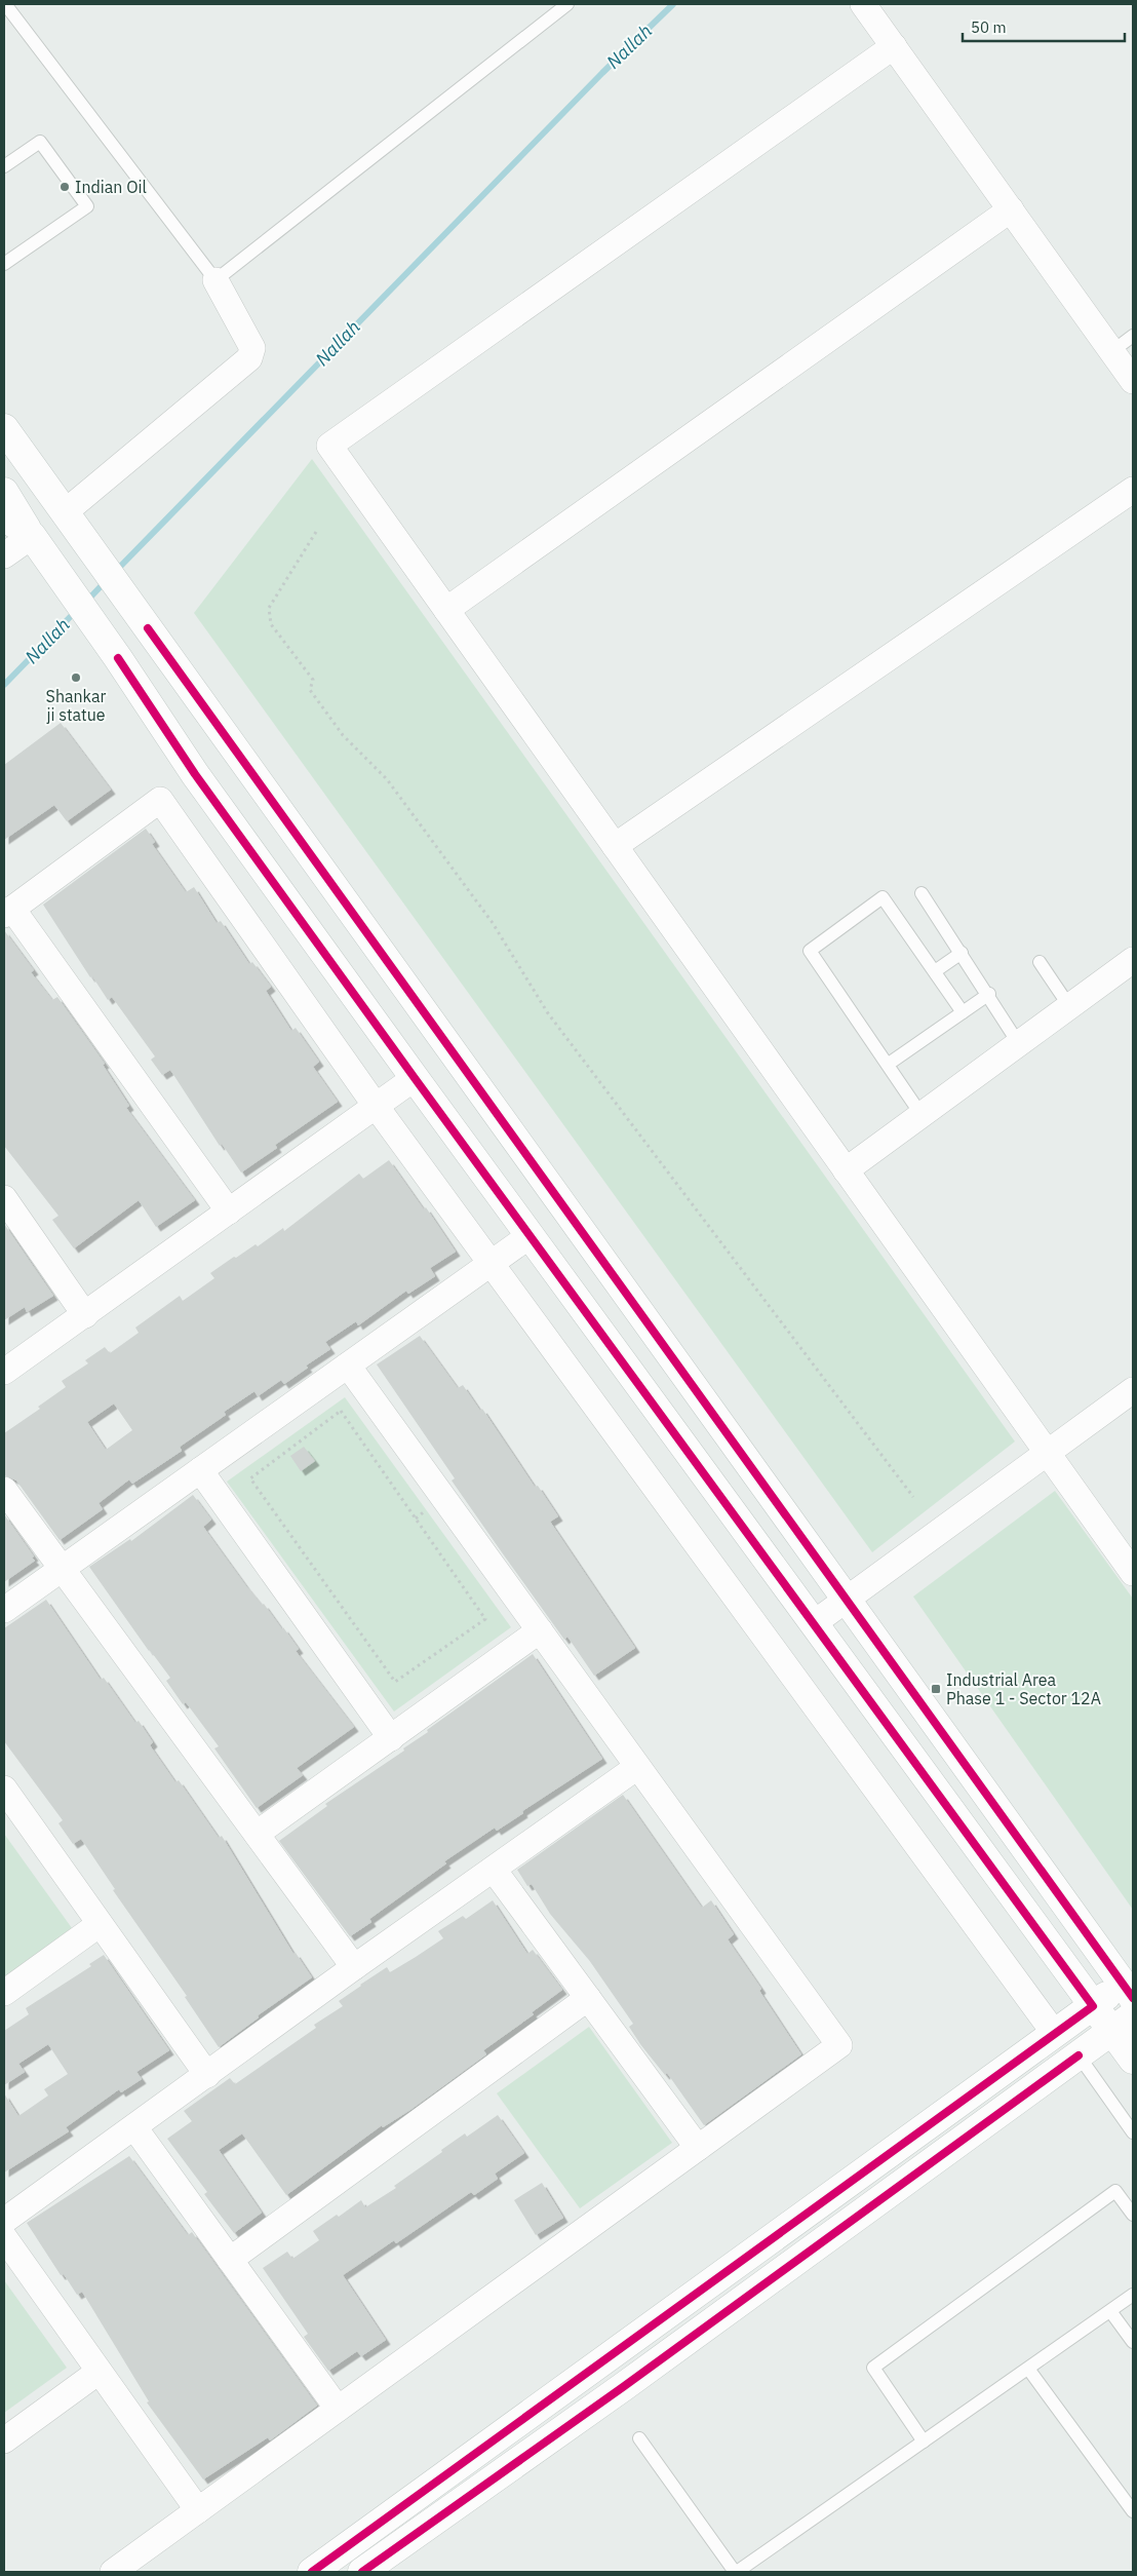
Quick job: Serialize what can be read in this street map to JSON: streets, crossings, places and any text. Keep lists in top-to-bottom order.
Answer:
{
  "water": ["Nallah"],
  "places": {
    "other": ["Indian Oil", "Shankar ji statue"],
    "transit": ["Industrial Area Phase 1 - Sector 12A"]
  },
  "scale_bar": "50 m"
}
